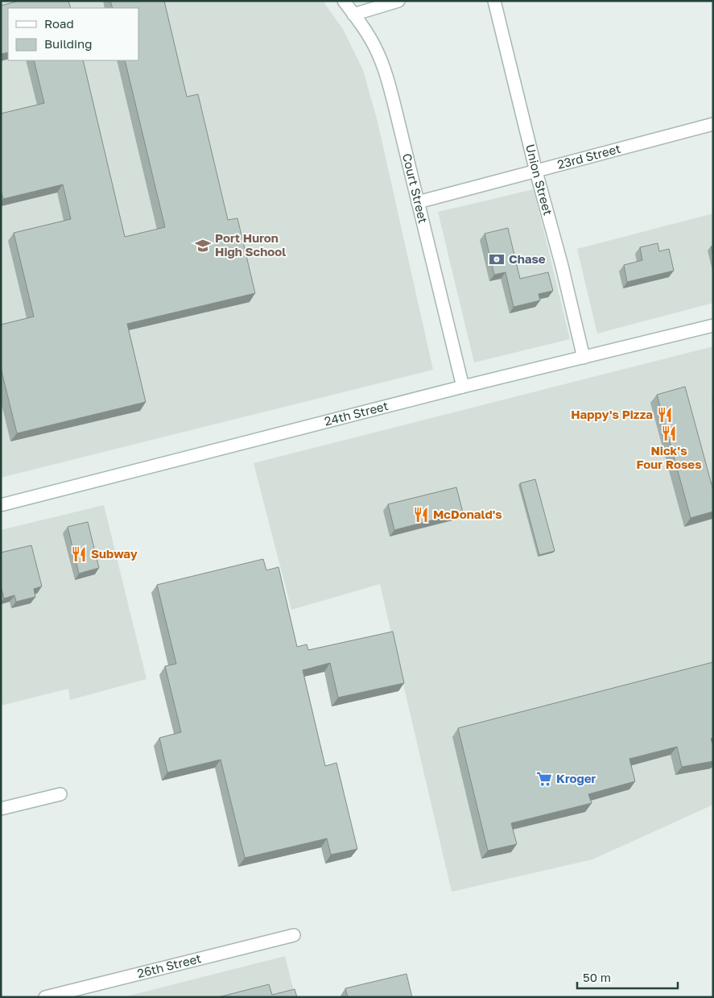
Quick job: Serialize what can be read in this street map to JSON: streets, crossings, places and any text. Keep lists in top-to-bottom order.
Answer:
{
  "streets": {
    "street": [
      "23rd Street",
      "Union Street",
      "Court Street",
      "24th Street",
      "26th Street"
    ]
  },
  "crossings": [
    ["23rd Street", "Union Street"],
    ["23rd Street", "Court Street"],
    ["Union Street", "24th Street"],
    ["Court Street", "24th Street"]
  ],
  "places": {
    "school or university": ["Port Huron High School"],
    "bank": ["Chase"],
    "restaurant": [
      "Happy's Pizza",
      "Nick's Four Roses",
      "McDonald's",
      "Subway"
    ],
    "supermarket": ["Kroger"]
  },
  "legend": ["Road", "Building"],
  "scale_bar": "50 m"
}
